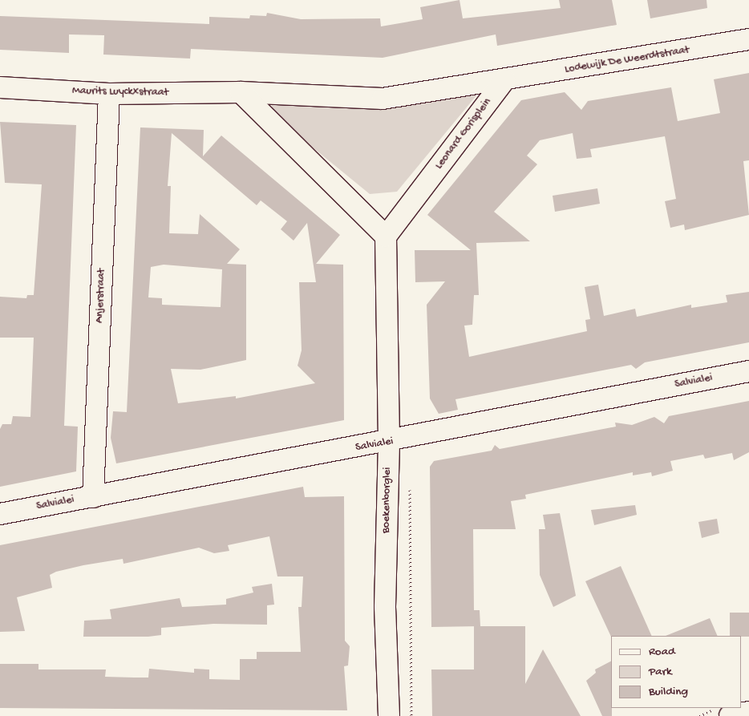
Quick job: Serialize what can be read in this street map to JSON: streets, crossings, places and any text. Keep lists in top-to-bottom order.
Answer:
{
  "streets": {
    "street": [
      "Lodewijk De Weerdtstraat",
      "Maurits Luyckxstraat",
      "Leonard Gorisplein",
      "Anjerstraat",
      "Salvialei",
      "Boekenborglei"
    ]
  },
  "crossings": [
    ["Lodewijk De Weerdtstraat", "Leonard Gorisplein"],
    ["Maurits Luyckxstraat", "Leonard Gorisplein"],
    ["Maurits Luyckxstraat", "Anjerstraat"],
    ["Leonard Gorisplein", "Boekenborglei"],
    ["Anjerstraat", "Salvialei"],
    ["Salvialei", "Boekenborglei"]
  ],
  "legend": ["Road", "Park", "Building"]
}
